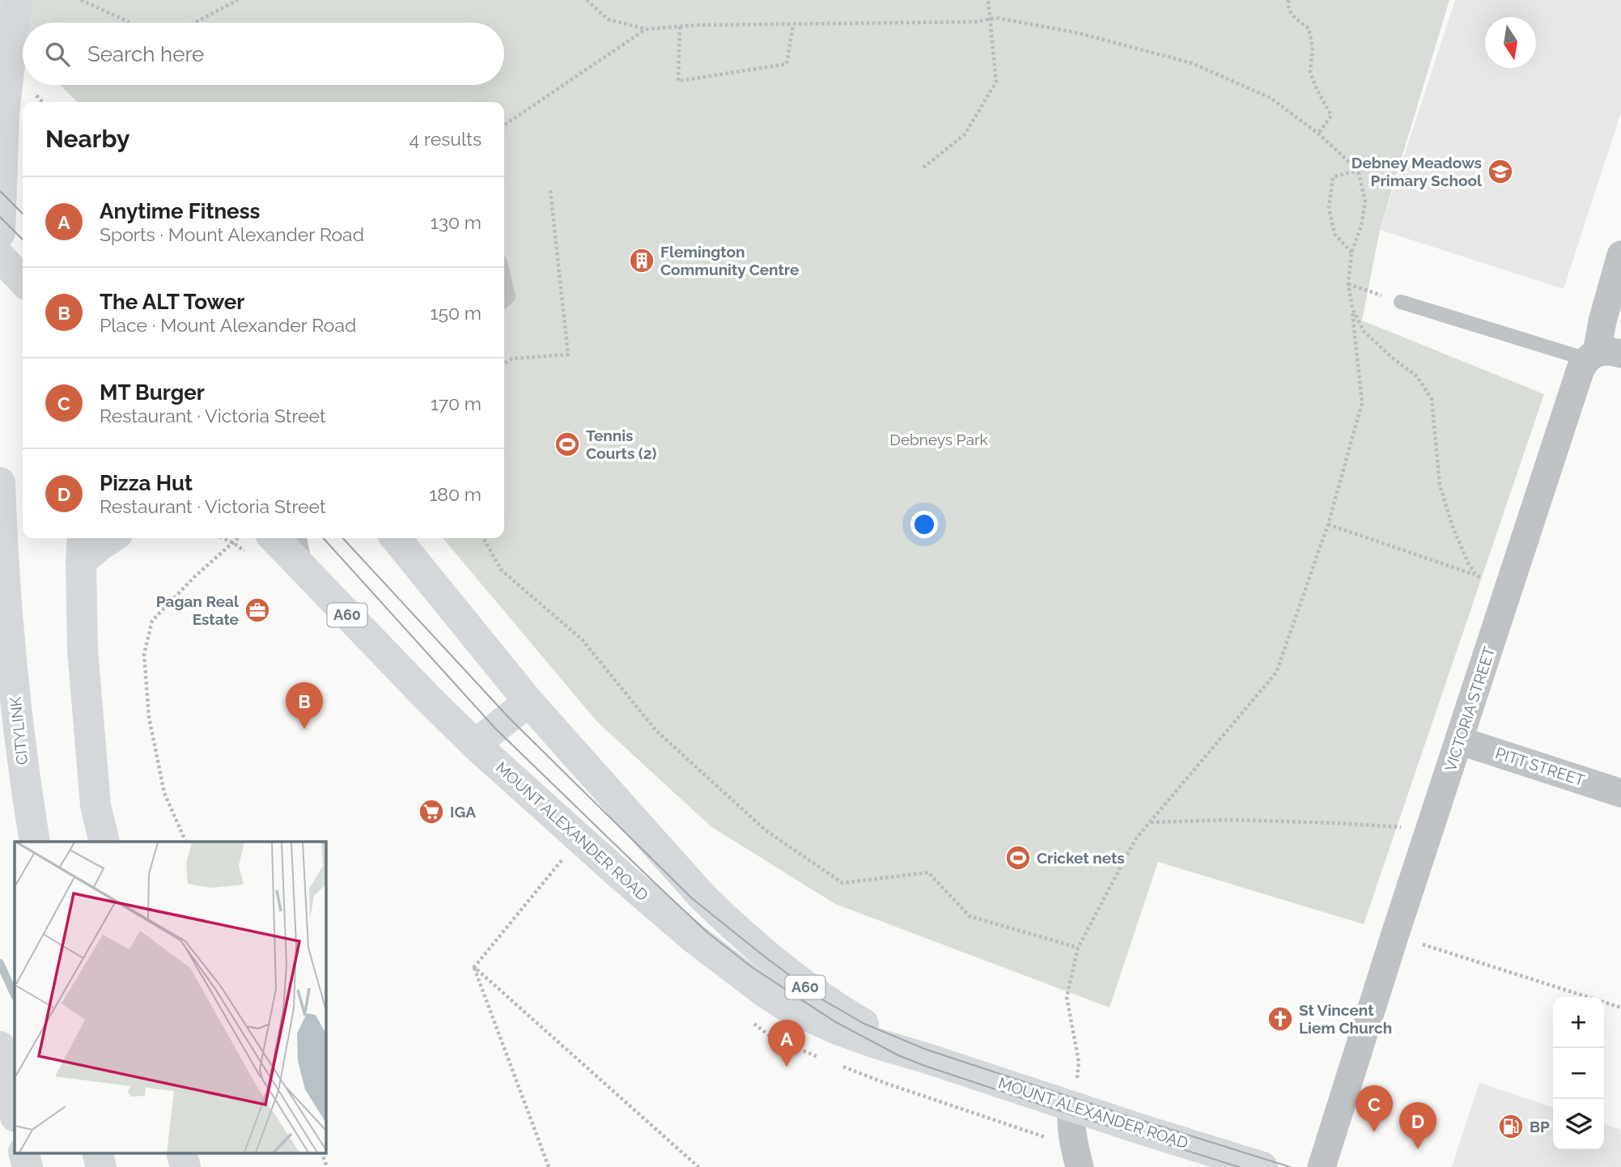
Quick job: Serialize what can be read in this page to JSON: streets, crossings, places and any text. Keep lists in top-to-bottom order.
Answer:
{
  "streets": {
    "main road": ["A60", "CITYLINK", "MOUNT ALEXANDER ROAD"],
    "street": ["VICTORIA STREET", "PITT STREET"]
  },
  "crossings": [
    ["VICTORIA STREET", "PITT STREET"]
  ],
  "parks": ["Debneys Park"],
  "places": {
    "school or university": ["Debney Meadows Primary School"],
    "building": ["Flemington Community Centre"],
    "sports": ["Tennis Courts (2)", "Cricket nets"],
    "office": ["Pagan Real Estate"],
    "supermarket": ["IGA"],
    "church": ["St Vincent Liem Church"],
    "fuel station": ["BP"]
  },
  "north": "bottom",
  "page": {
    "search": "Search here",
    "heading": ["Nearby", "4 results"],
    "list": [
      {
        "mark": "A",
        "name": "Anytime Fitness",
        "note": "Sports · Mount Alexander Road",
        "value": "130 m"
      },
      {
        "mark": "B",
        "name": "The ALT Tower",
        "note": "Place · Mount Alexander Road",
        "value": "150 m"
      },
      {
        "mark": "C",
        "name": "MT Burger",
        "note": "Restaurant · Victoria Street",
        "value": "170 m"
      },
      {
        "mark": "D",
        "name": "Pizza Hut",
        "note": "Restaurant · Victoria Street",
        "value": "180 m"
      }
    ],
    "pins": [
      "B",
      "A",
      "C",
      "D"
    ],
    "map_buttons": ["+", "−"]
  }
}
